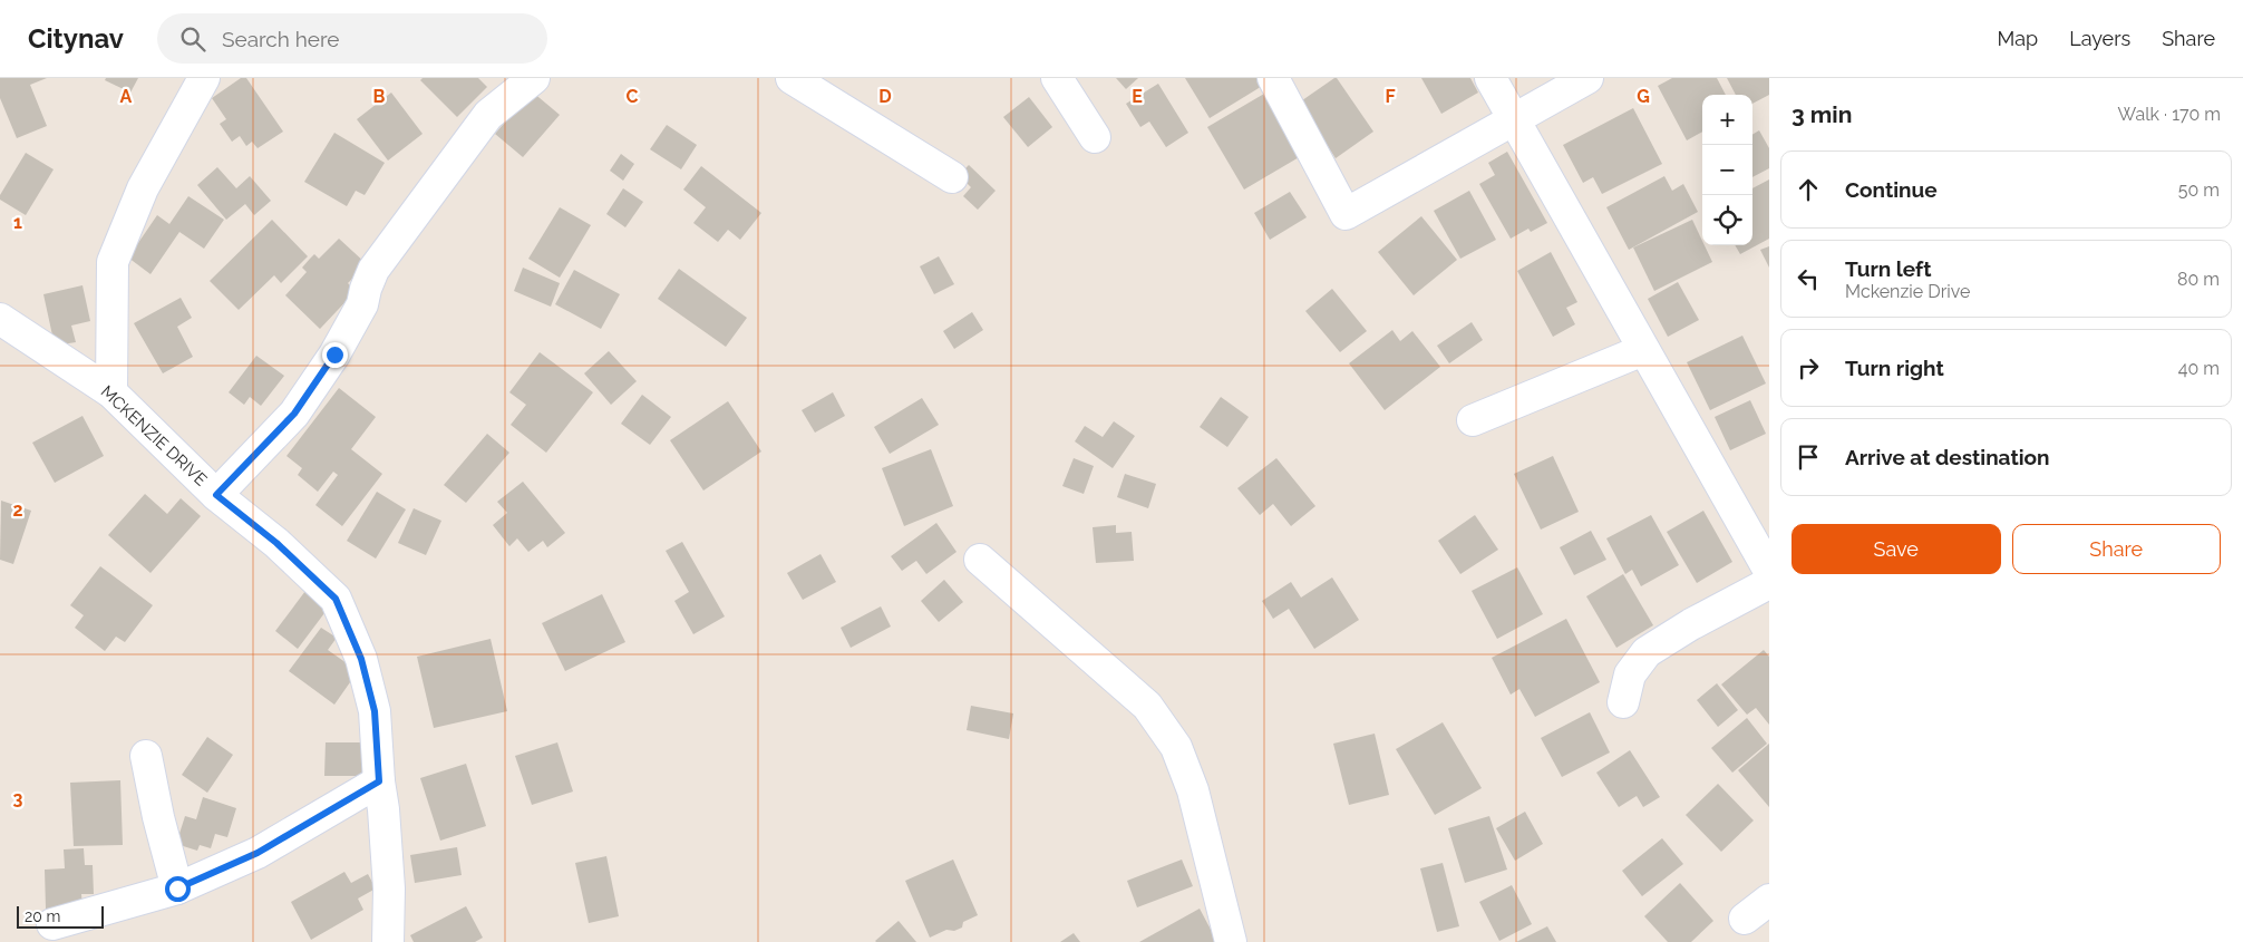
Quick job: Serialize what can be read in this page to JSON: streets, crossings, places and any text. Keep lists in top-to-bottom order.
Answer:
{
  "streets": {
    "street": ["MCKENZIE DRIVE"]
  },
  "scale_bar": "20 m",
  "page": {
    "header": "Citynav",
    "search": "Search here",
    "nav": ["Map", "Layers", "Share"],
    "heading": ["3 min", "Walk · 170 m"],
    "map_buttons": ["+", "−"],
    "list": [
      ["Continue", "50 m"],
      ["Turn left", "Mckenzie Drive", "80 m"],
      ["Turn right", "40 m"],
      "Arrive at destination"
    ],
    "buttons": ["Save", "Share"],
    "scale": "20 m"
  },
  "grid": {
    "columns": [
      "A",
      "B",
      "C",
      "D",
      "E",
      "F",
      "G"
    ],
    "rows": ["1", "2", "3"]
  }
}
